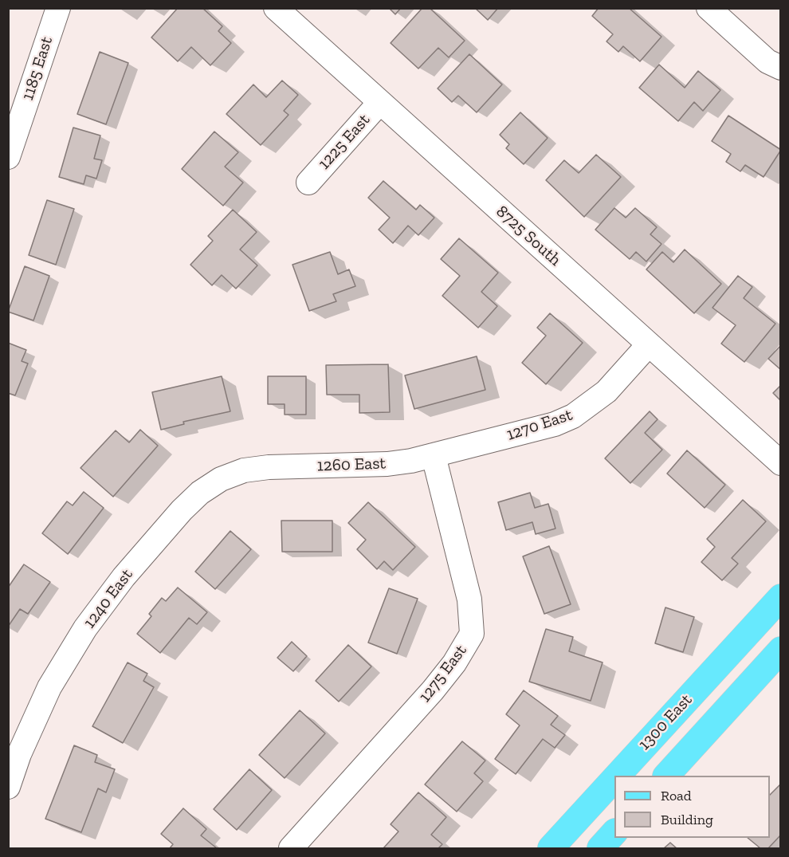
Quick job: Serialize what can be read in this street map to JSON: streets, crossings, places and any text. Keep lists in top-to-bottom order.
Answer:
{
  "streets": {
    "main road": ["1300 East"],
    "street": [
      "1185 East",
      "1225 East",
      "8725 South",
      "1270 East",
      "1260 East",
      "1240 East",
      "1275 East"
    ]
  },
  "crossings": [
    ["1225 East", "8725 South"],
    ["8725 South", "1270 East"],
    ["1270 East", "1260 East"],
    ["1270 East", "1275 East"],
    ["1260 East", "1240 East"],
    ["1260 East", "1275 East"]
  ],
  "legend": ["Road", "Building"]
}
